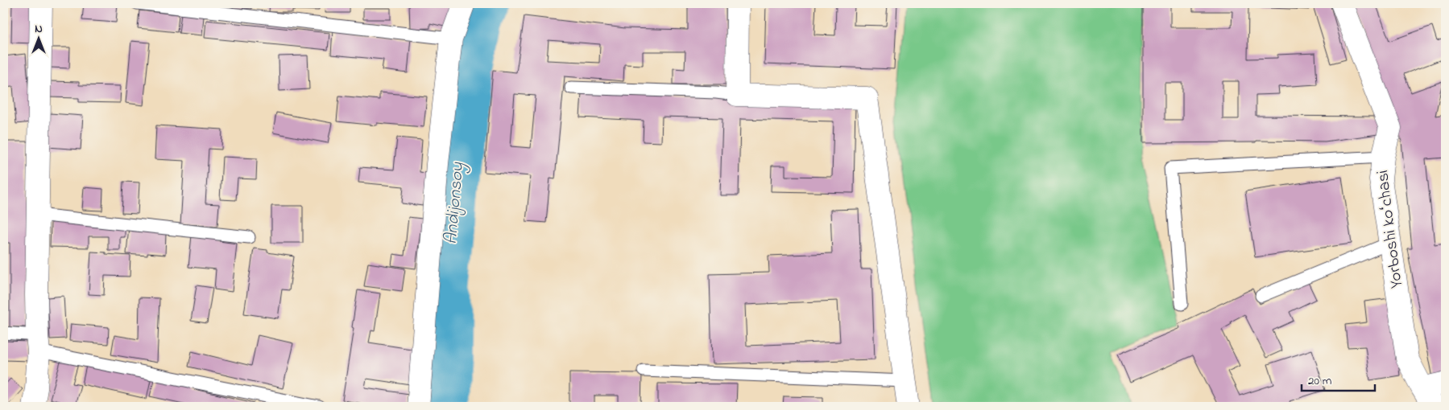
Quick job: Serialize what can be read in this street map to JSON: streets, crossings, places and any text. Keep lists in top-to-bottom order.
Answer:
{
  "streets": {
    "street": ["Yorboshi koʻchasi"]
  },
  "water": ["Andijonsoy"],
  "scale_bar": "20 m",
  "north": "top"
}
